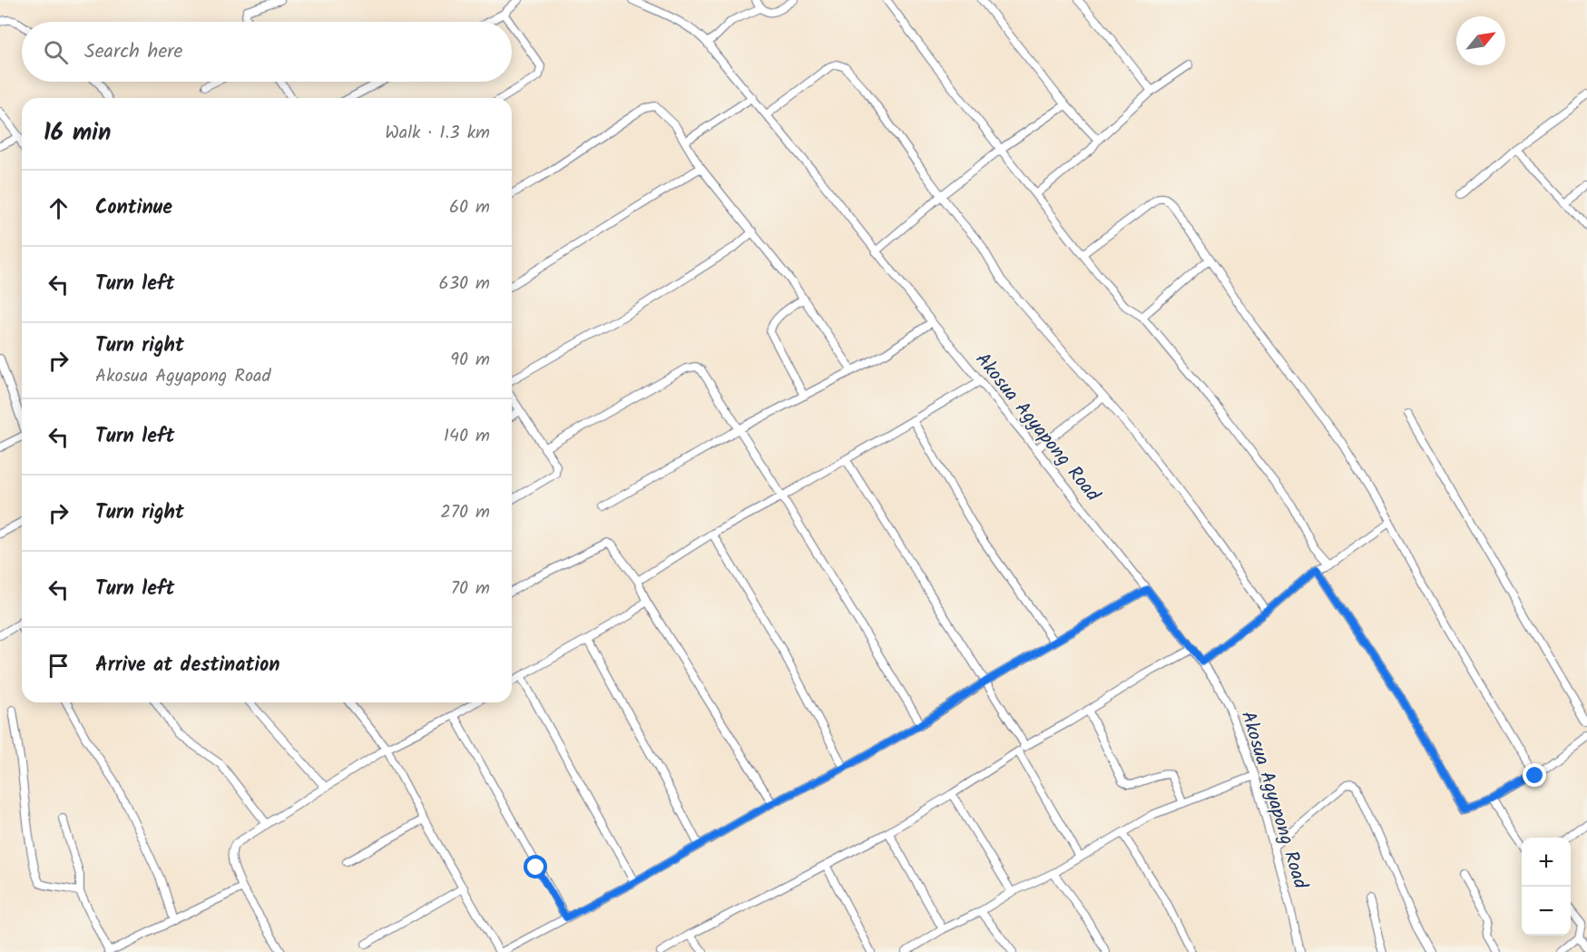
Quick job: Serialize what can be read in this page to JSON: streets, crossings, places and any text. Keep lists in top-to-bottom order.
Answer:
{
  "streets": {
    "street": ["Akosua Agyapong Road"]
  },
  "north": "top right",
  "page": {
    "search": "Search here",
    "heading": ["16 min", "Walk · 1.3 km"],
    "list": [
      ["Continue", "60 m"],
      ["Turn left", "630 m"],
      ["Turn right", "Akosua Agyapong Road", "90 m"],
      ["Turn left", "140 m"],
      ["Turn right", "270 m"],
      ["Turn left", "70 m"],
      "Arrive at destination"
    ],
    "map_buttons": ["+", "−"]
  }
}
